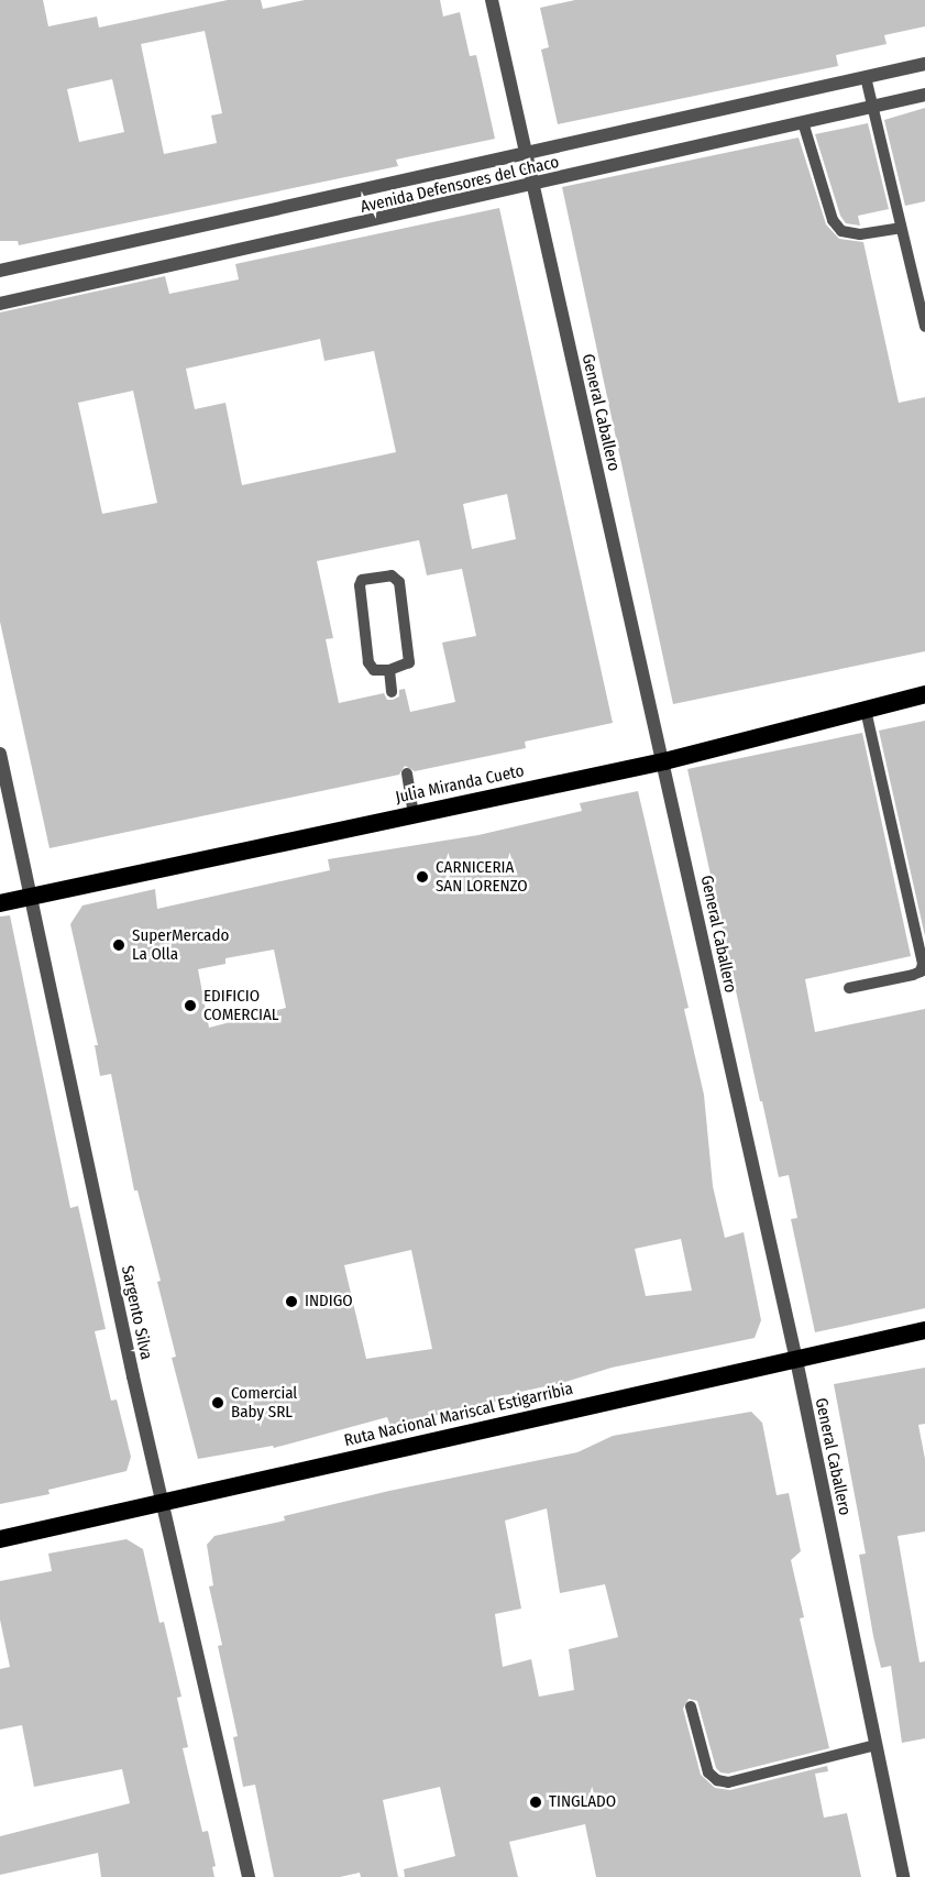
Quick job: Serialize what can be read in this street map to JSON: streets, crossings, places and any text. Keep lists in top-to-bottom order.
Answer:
{
  "streets": {
    "highway": ["Julia Miranda Cueto", "Ruta Nacional Mariscal Estigarribia"],
    "street": ["Avenida Defensores del Chaco", "General Caballero", "Sargento Silva"]
  },
  "crossings": [
    ["Avenida Defensores del Chaco", "General Caballero"],
    ["General Caballero", "Julia Miranda Cueto"],
    ["General Caballero", "Ruta Nacional Mariscal Estigarribia"],
    ["Julia Miranda Cueto", "Sargento Silva"],
    ["Sargento Silva", "Ruta Nacional Mariscal Estigarribia"]
  ],
  "places": [
    "CARNICERIA SAN LORENZO",
    "SuperMercado La Olla",
    "EDIFICIO COMERCIAL",
    "INDIGO",
    "Comercial Baby SRL",
    "TINGLADO"
  ]
}
